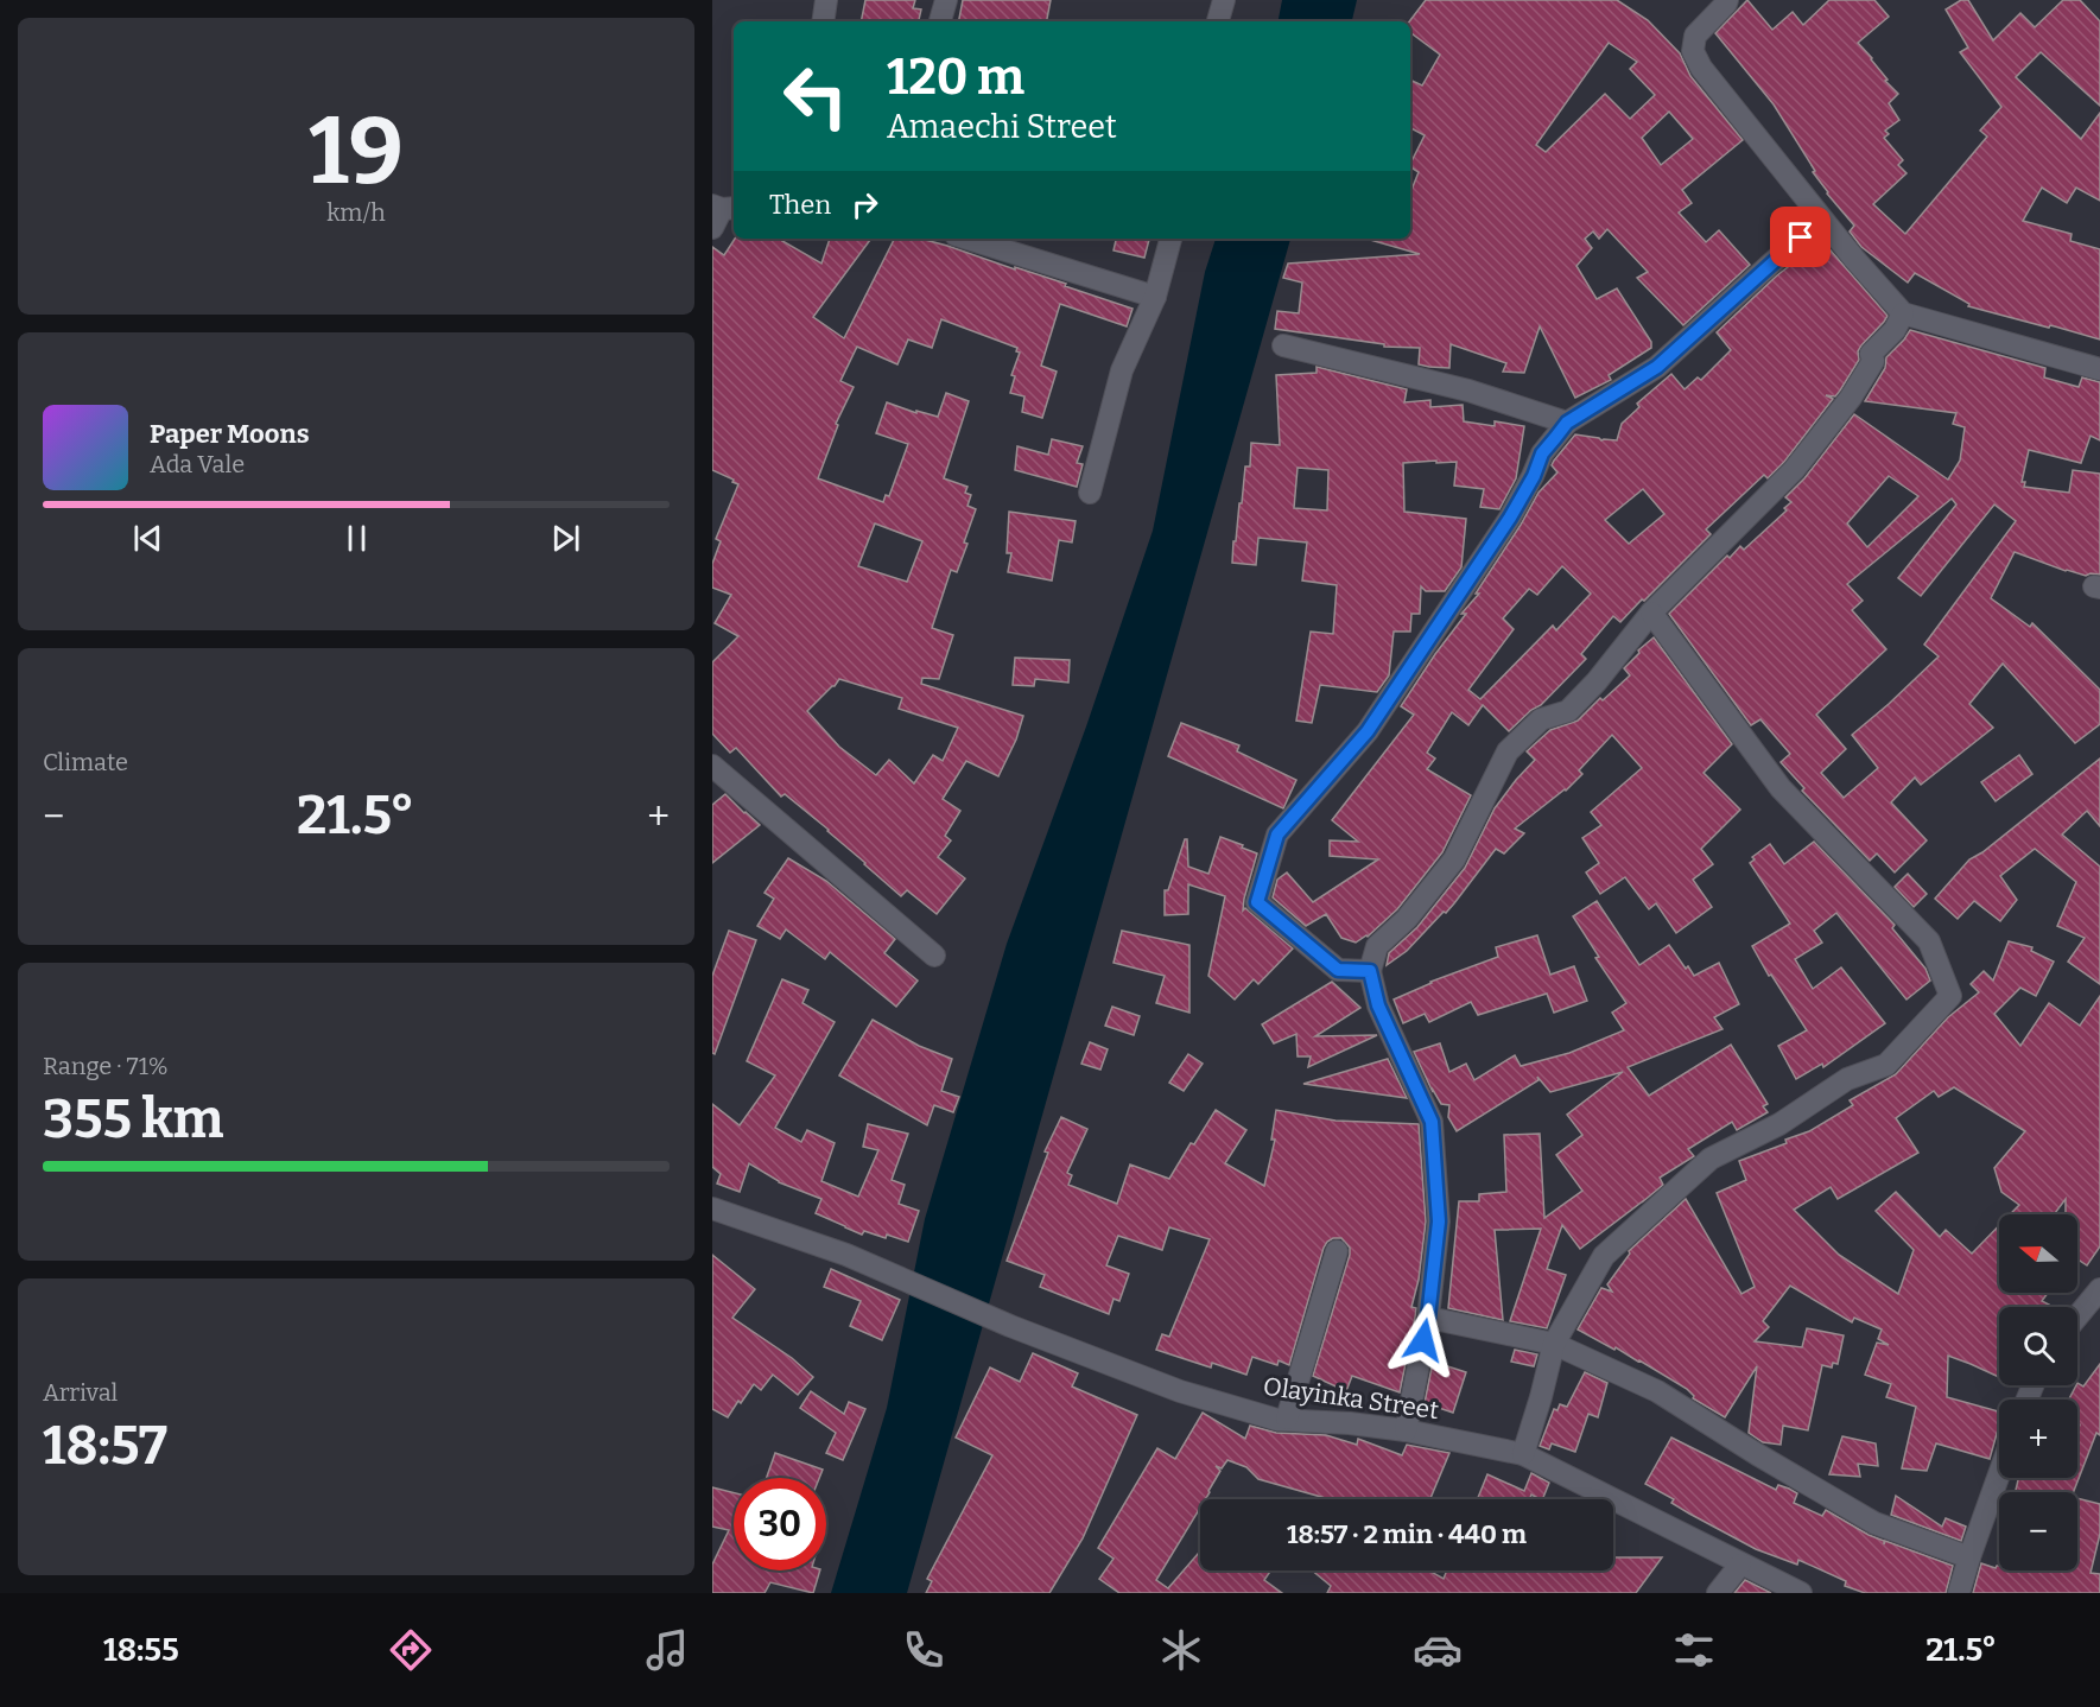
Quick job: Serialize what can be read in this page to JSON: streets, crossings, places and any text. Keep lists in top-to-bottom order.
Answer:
{
  "streets": {
    "street": ["Olayinka Street"]
  },
  "north": "left",
  "page": {
    "tile": [
      ["19", "km/h"],
      "Climate",
      ["Range · 71%", "355 km"],
      ["Arrival", "18:57"]
    ],
    "turn": ["120 m", "Amaechi Street"],
    "then": "Then",
    "song": ["Paper Moons", "Ada Vale"],
    "heat": ["−", "21.5°", "+"],
    "map_buttons": ["+", "−"],
    "limit": "30",
    "trip": "18:57 · 2 min · 440 m",
    "tabs": ["18:55", "21.5°"]
  }
}
